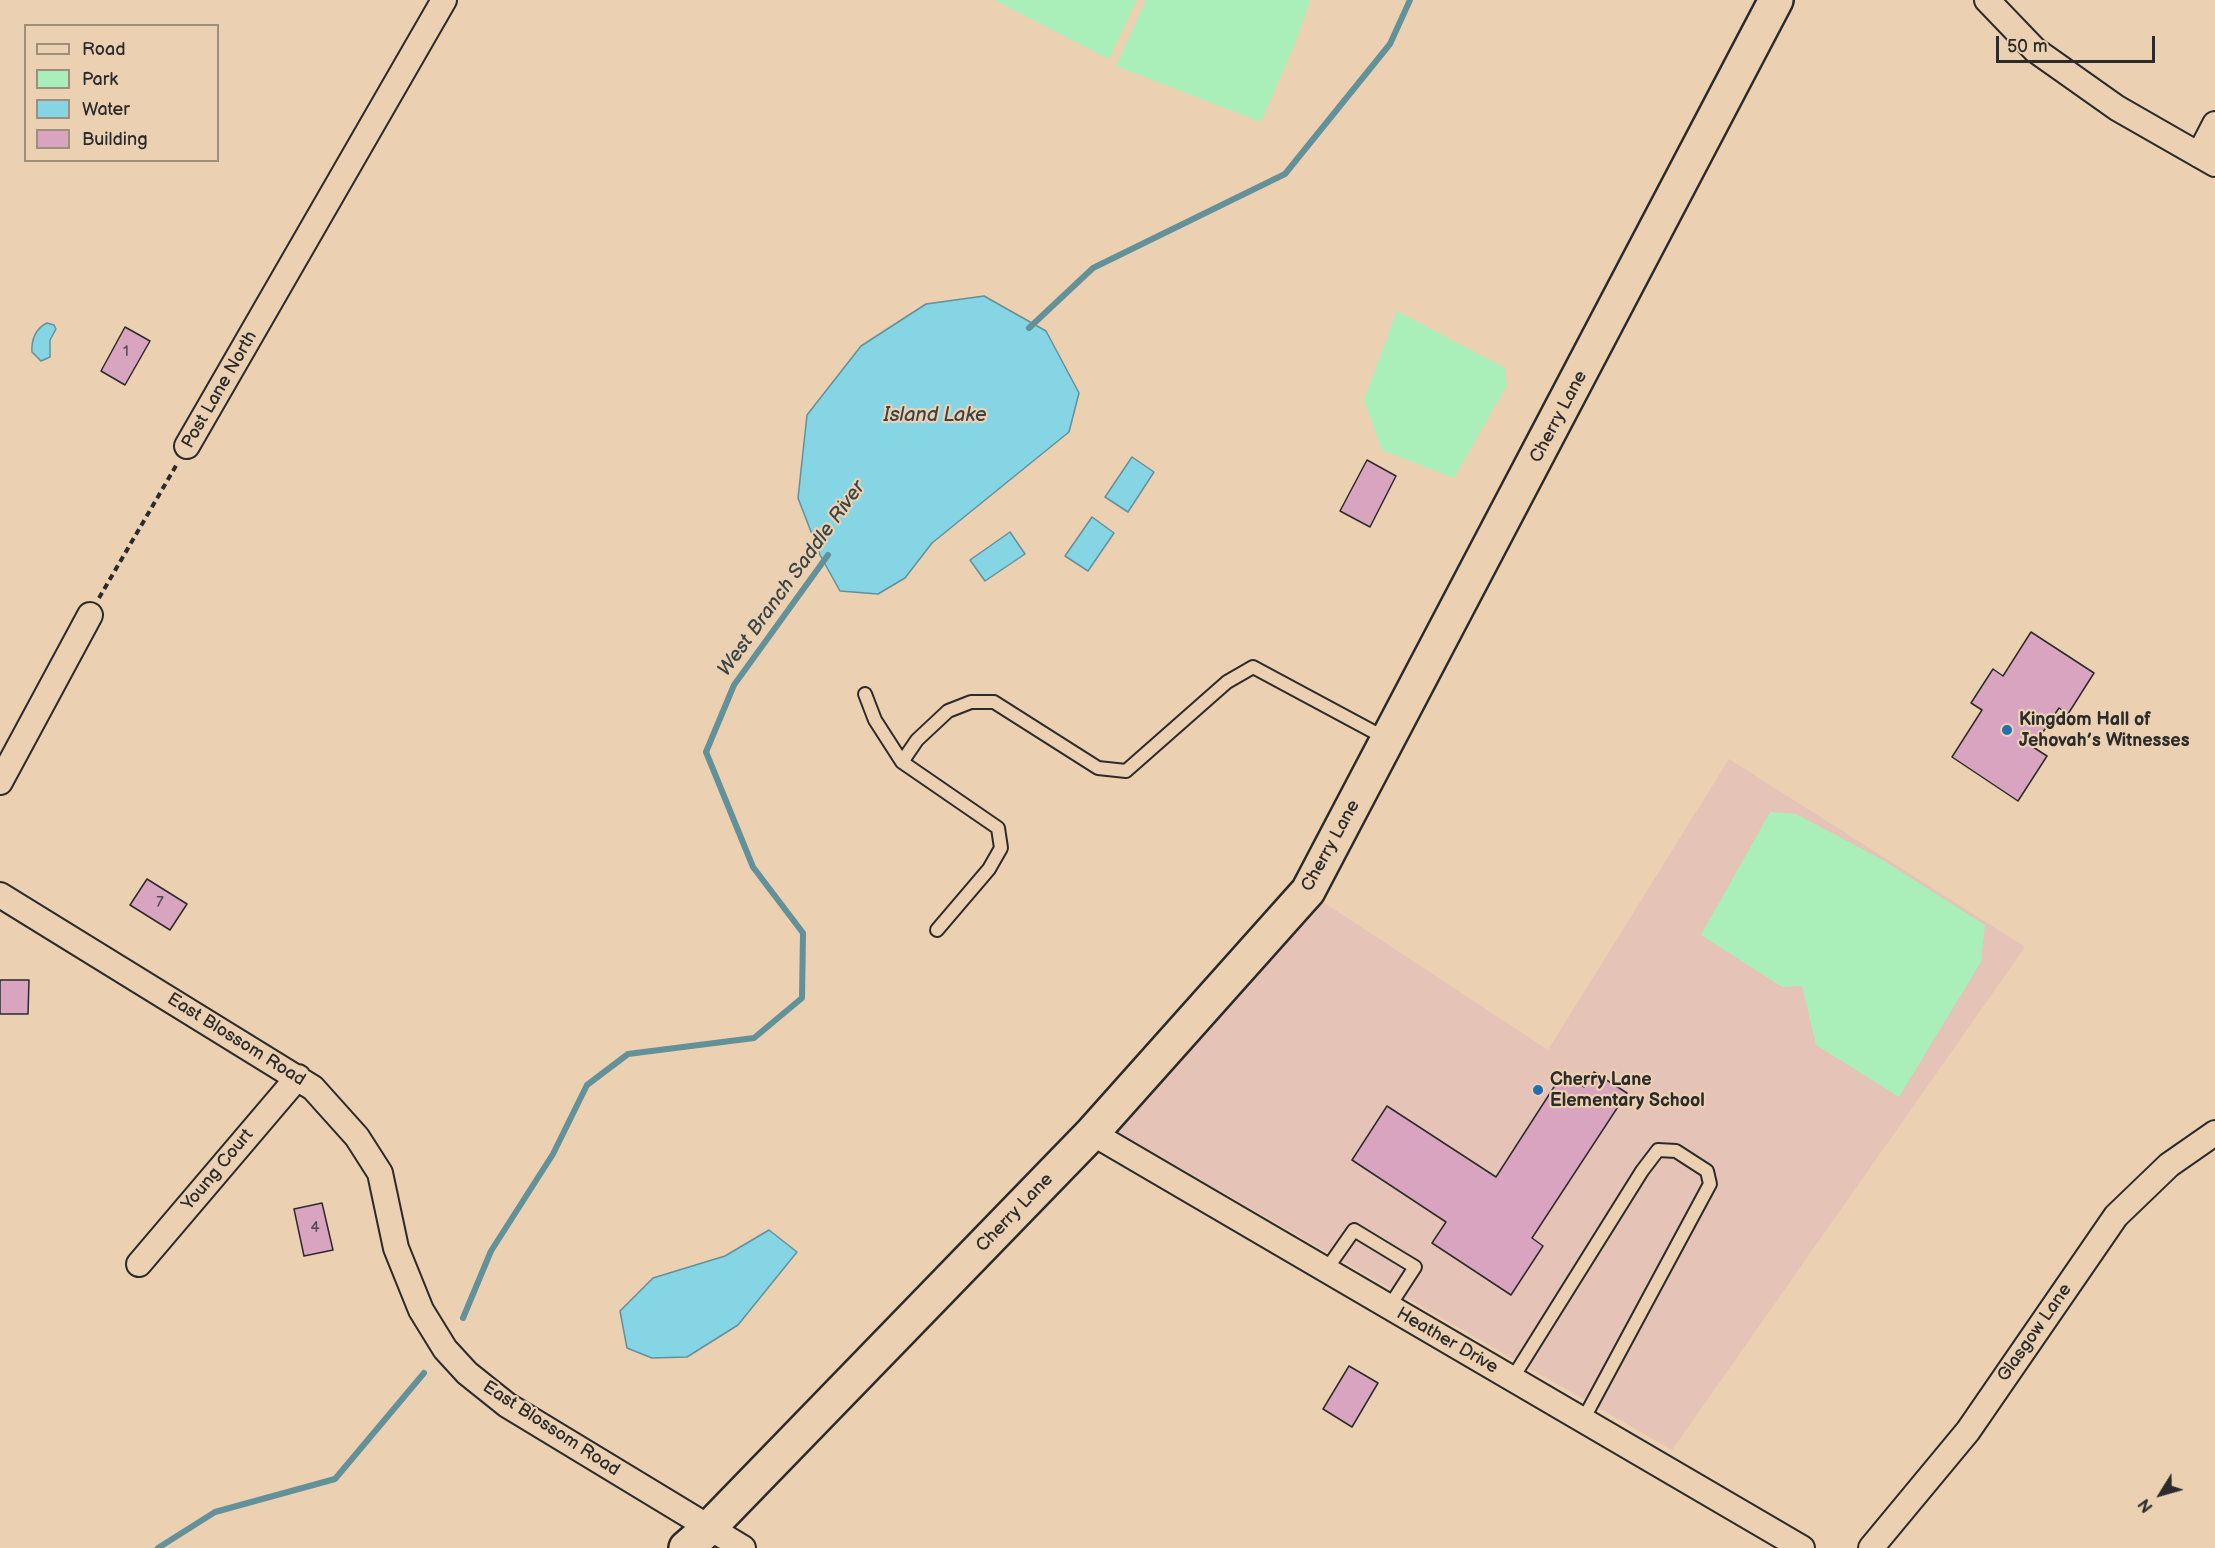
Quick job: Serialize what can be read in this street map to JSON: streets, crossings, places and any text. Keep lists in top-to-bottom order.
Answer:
{
  "streets": {
    "street": [
      "Post Lane North",
      "Cherry Lane",
      "East Blossom Road",
      "Young Court",
      "Glasgow Lane",
      "Heather Drive"
    ]
  },
  "crossings": [
    ["Cherry Lane", "East Blossom Road"],
    ["Cherry Lane", "Heather Drive"],
    ["East Blossom Road", "Young Court"]
  ],
  "water": ["Island Lake", "West Branch Saddle River"],
  "places": ["Kingdom Hall of Jehovah’s Witnesses", "Cherry Lane Elementary School"],
  "house_numbers": ["1", "7", "4"],
  "legend": [
    "Road",
    "Park",
    "Water",
    "Building"
  ],
  "scale_bar": "50 m",
  "north": "bottom left"
}
